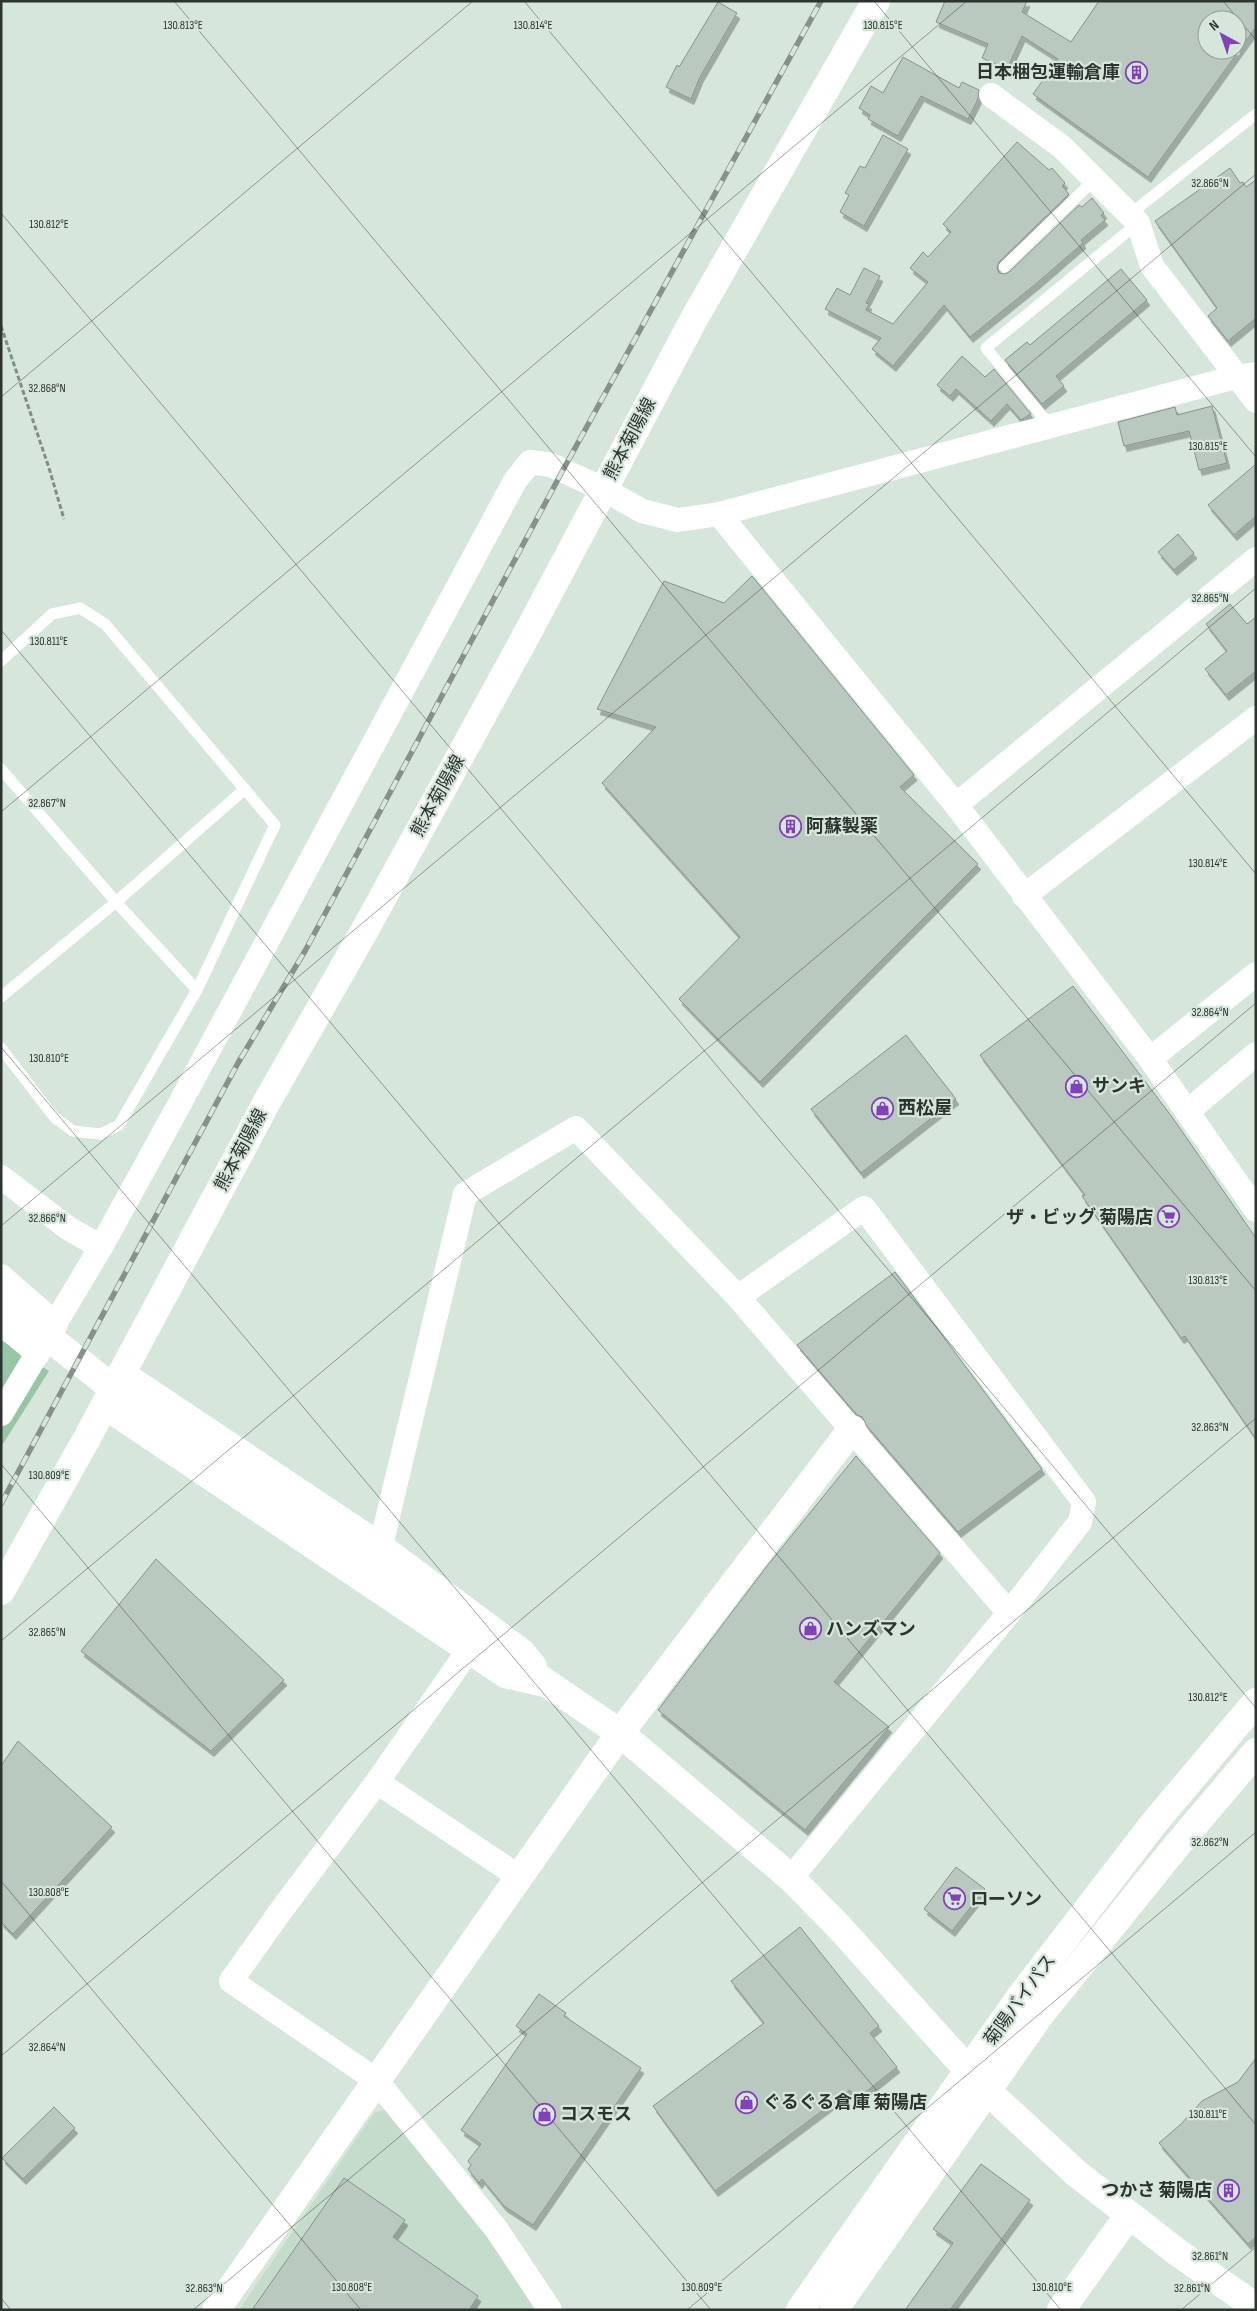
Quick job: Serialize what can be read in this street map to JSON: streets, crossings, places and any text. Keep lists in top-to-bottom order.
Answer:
{
  "streets": {
    "main road": ["熊本菊陽線", "菊陽バイパス"]
  },
  "places": {
    "building": ["日本梱包運輸倉庫", "阿蘇製薬", "つかさ 菊陽店"],
    "shop": [
      "サンキ",
      "西松屋",
      "ハンズマン",
      "ぐるぐる倉庫 菊陽店",
      "コスモス"
    ],
    "supermarket": ["ザ・ビッグ 菊陽店", "ローソン"]
  },
  "north": "top left",
  "coordinates": [
    "130.813°E",
    "130.814°E",
    "130.815°E",
    "32.866°N",
    "130.812°E",
    "32.868°N",
    "32.865°N",
    "130.811°E",
    "32.867°N",
    "32.864°N",
    "130.810°E",
    "32.863°N",
    "130.809°E",
    "32.862°N",
    "130.808°E",
    "32.861°N"
  ]
}
